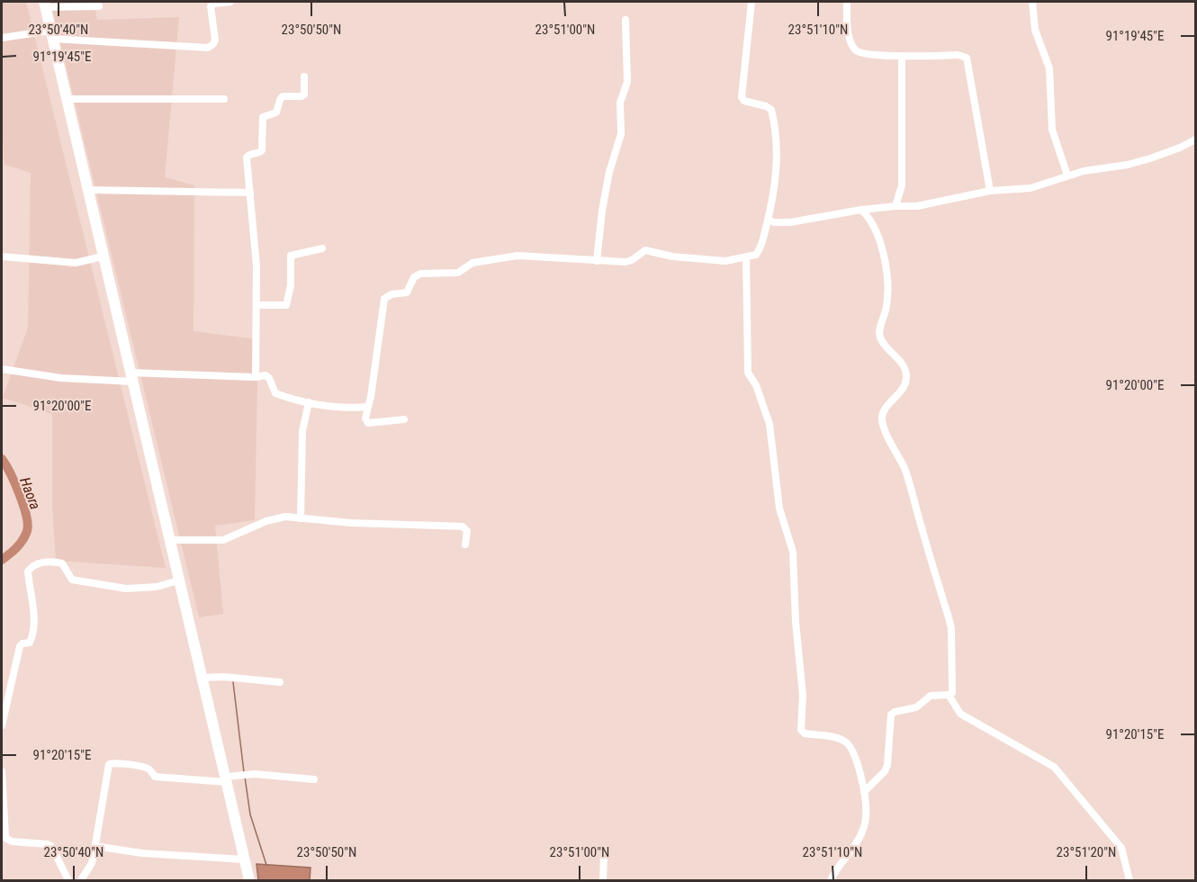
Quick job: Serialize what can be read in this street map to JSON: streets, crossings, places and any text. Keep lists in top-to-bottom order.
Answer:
{
  "water": ["Haora"],
  "coordinates": [
    "23°50'40\"N",
    "23°50'50\"N",
    "23°51'00\"N",
    "23°51'10\"N",
    "91°19'45\"E",
    "91°20'00\"E",
    "91°20'15\"E",
    "23°51'20\"N"
  ]
}
